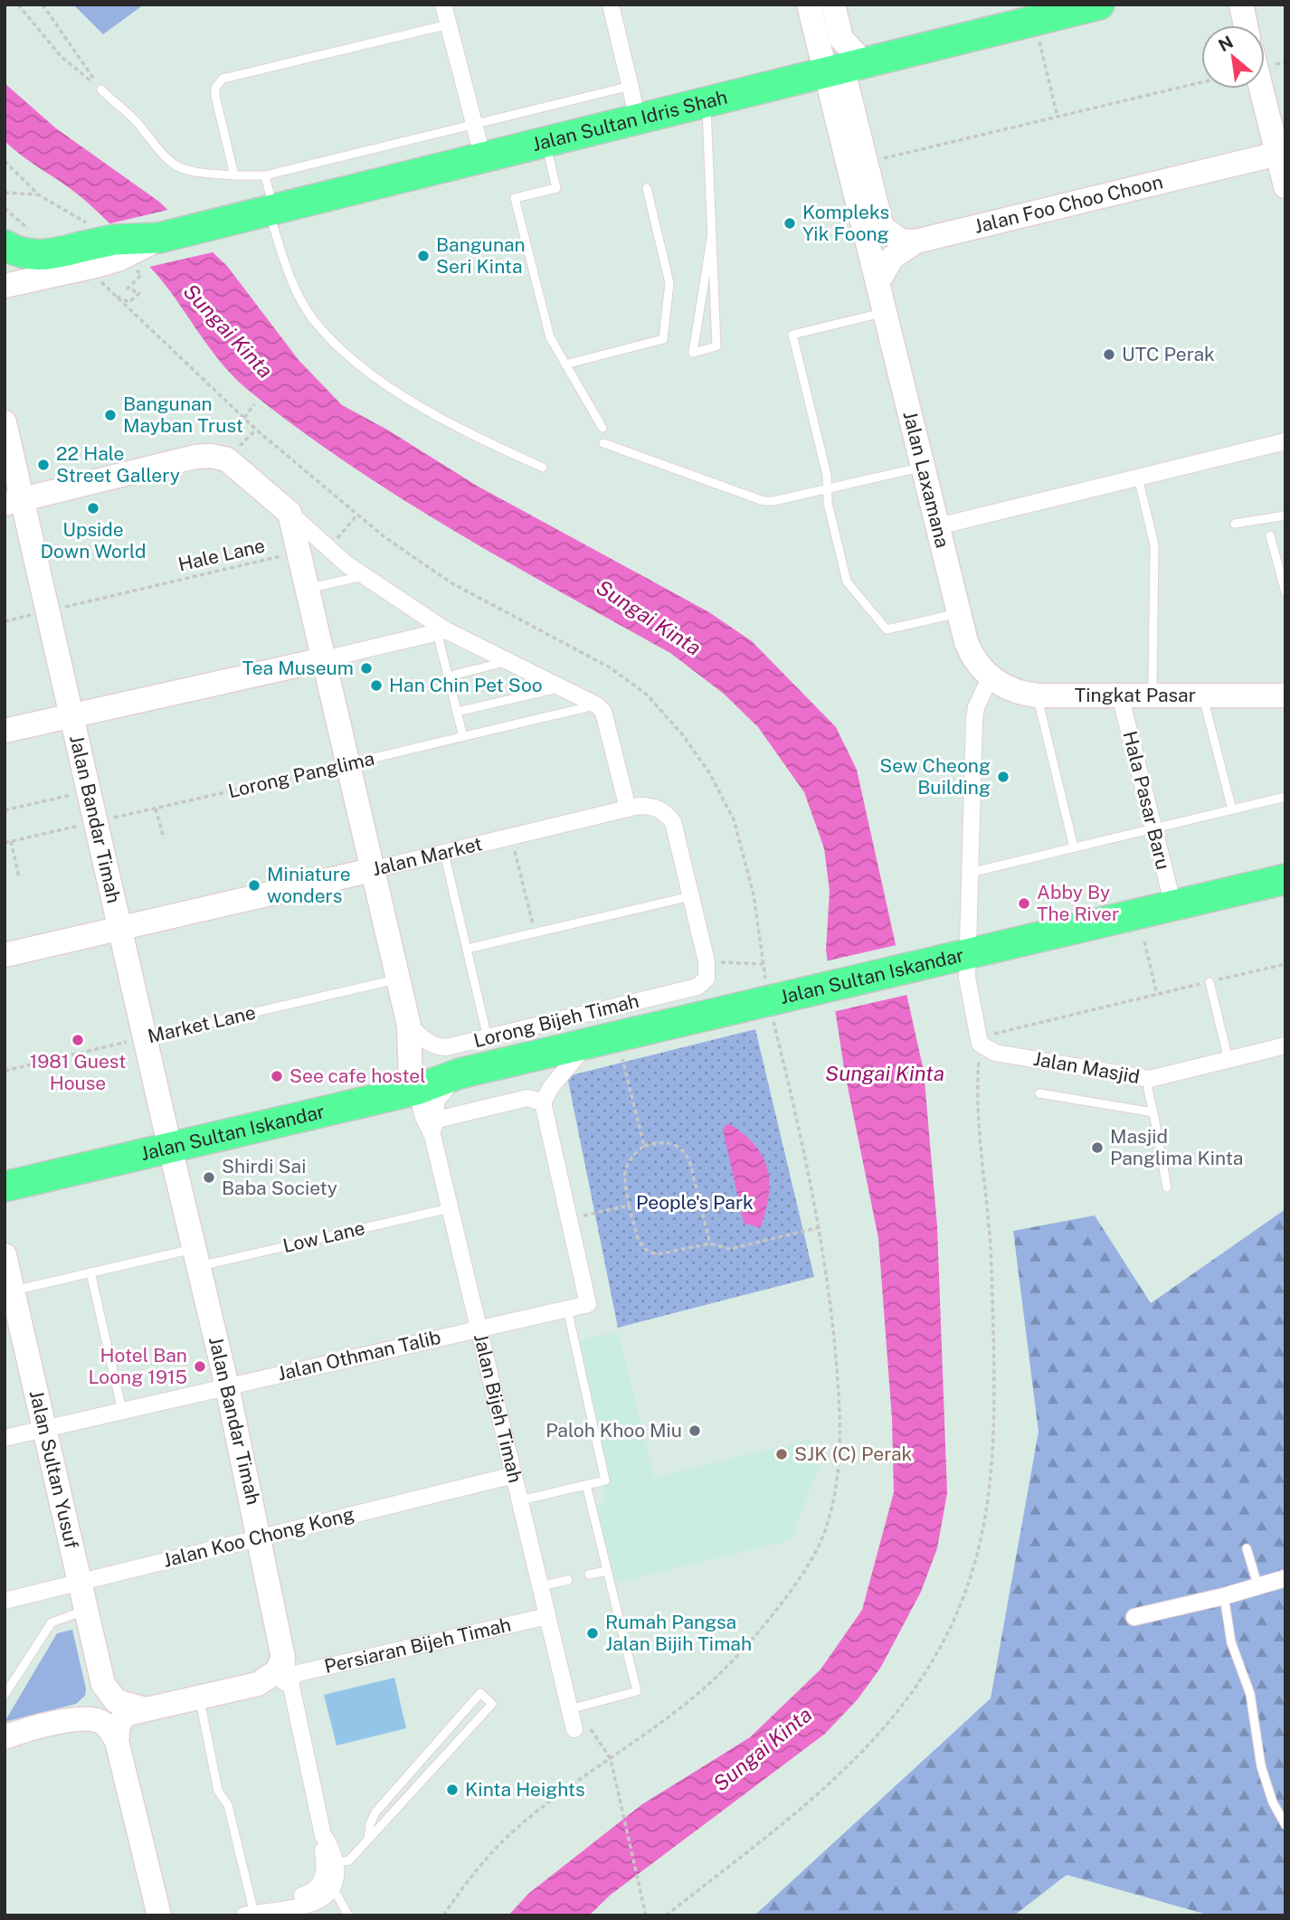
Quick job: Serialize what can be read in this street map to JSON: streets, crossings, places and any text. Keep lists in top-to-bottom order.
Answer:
{
  "streets": {
    "highway": ["Jalan Sultan Idris Shah", "Jalan Sultan Iskandar"],
    "street": [
      "Jalan Foo Choo Choon",
      "Jalan Laxamana",
      "Tingkat Pasar",
      "Hala Pasar Baru",
      "Jalan Bandar Timah",
      "Jalan Market",
      "Lorong Bijeh Timah",
      "Jalan Masjid",
      "Jalan Othman Talib",
      "Jalan Bijeh Timah",
      "Jalan Sultan Yusuf",
      "Jalan Koo Chong Kong",
      "Persiaran Bijeh Timah"
    ],
    "lane": ["Lorong Panglima", "Market Lane", "Low Lane"],
    "path": ["Hale Lane"]
  },
  "crossings": [
    ["Jalan Sultan Idris Shah", "Jalan Laxamana"],
    ["Jalan Foo Choo Choon", "Jalan Laxamana"],
    ["Jalan Laxamana", "Tingkat Pasar"],
    ["Hale Lane", "Jalan Bandar Timah"],
    ["Hale Lane", "Jalan Bijeh Timah"],
    ["Tingkat Pasar", "Hala Pasar Baru"],
    ["Lorong Panglima", "Jalan Bandar Timah"],
    ["Lorong Panglima", "Jalan Bijeh Timah"],
    ["Hala Pasar Baru", "Jalan Sultan Iskandar"],
    ["Jalan Bandar Timah", "Jalan Market"],
    ["Jalan Bandar Timah", "Jalan Sultan Iskandar"],
    ["Jalan Bandar Timah", "Market Lane"],
    ["Jalan Bandar Timah", "Low Lane"],
    ["Jalan Bandar Timah", "Jalan Othman Talib"],
    ["Jalan Bandar Timah", "Jalan Koo Chong Kong"],
    ["Jalan Market", "Lorong Bijeh Timah"],
    ["Jalan Market", "Jalan Bijeh Timah"],
    ["Jalan Sultan Iskandar", "Jalan Bijeh Timah"],
    ["Lorong Bijeh Timah", "Jalan Bijeh Timah"],
    ["Market Lane", "Jalan Bijeh Timah"],
    ["Low Lane", "Jalan Bijeh Timah"],
    ["Low Lane", "Jalan Sultan Yusuf"],
    ["Jalan Othman Talib", "Jalan Bijeh Timah"],
    ["Jalan Othman Talib", "Jalan Sultan Yusuf"],
    ["Jalan Bijeh Timah", "Jalan Koo Chong Kong"],
    ["Jalan Bijeh Timah", "Persiaran Bijeh Timah"],
    ["Jalan Sultan Yusuf", "Jalan Koo Chong Kong"]
  ],
  "water": ["Sungai Kinta"],
  "parks": ["People's Park"],
  "places": [
    "Kompleks Yik Foong",
    "Bangunan Seri Kinta",
    "UTC Perak",
    "Bangunan Mayban Trust",
    "22 Hale Street Gallery",
    "Upside Down World",
    "Tea Museum",
    "Han Chin Pet Soo",
    "Sew Cheong Building",
    "Miniature wonders",
    "Abby By The River",
    "1981 Guest House",
    "See cafe hostel",
    "Masjid Panglima Kinta",
    "Shirdi Sai Baba Society",
    "Hotel Ban Loong 1915",
    "Paloh Khoo Miu",
    "SJK (C) Perak",
    "Rumah Pangsa Jalan Bijih Timah",
    "Kinta Heights"
  ],
  "north": "top left"
}
